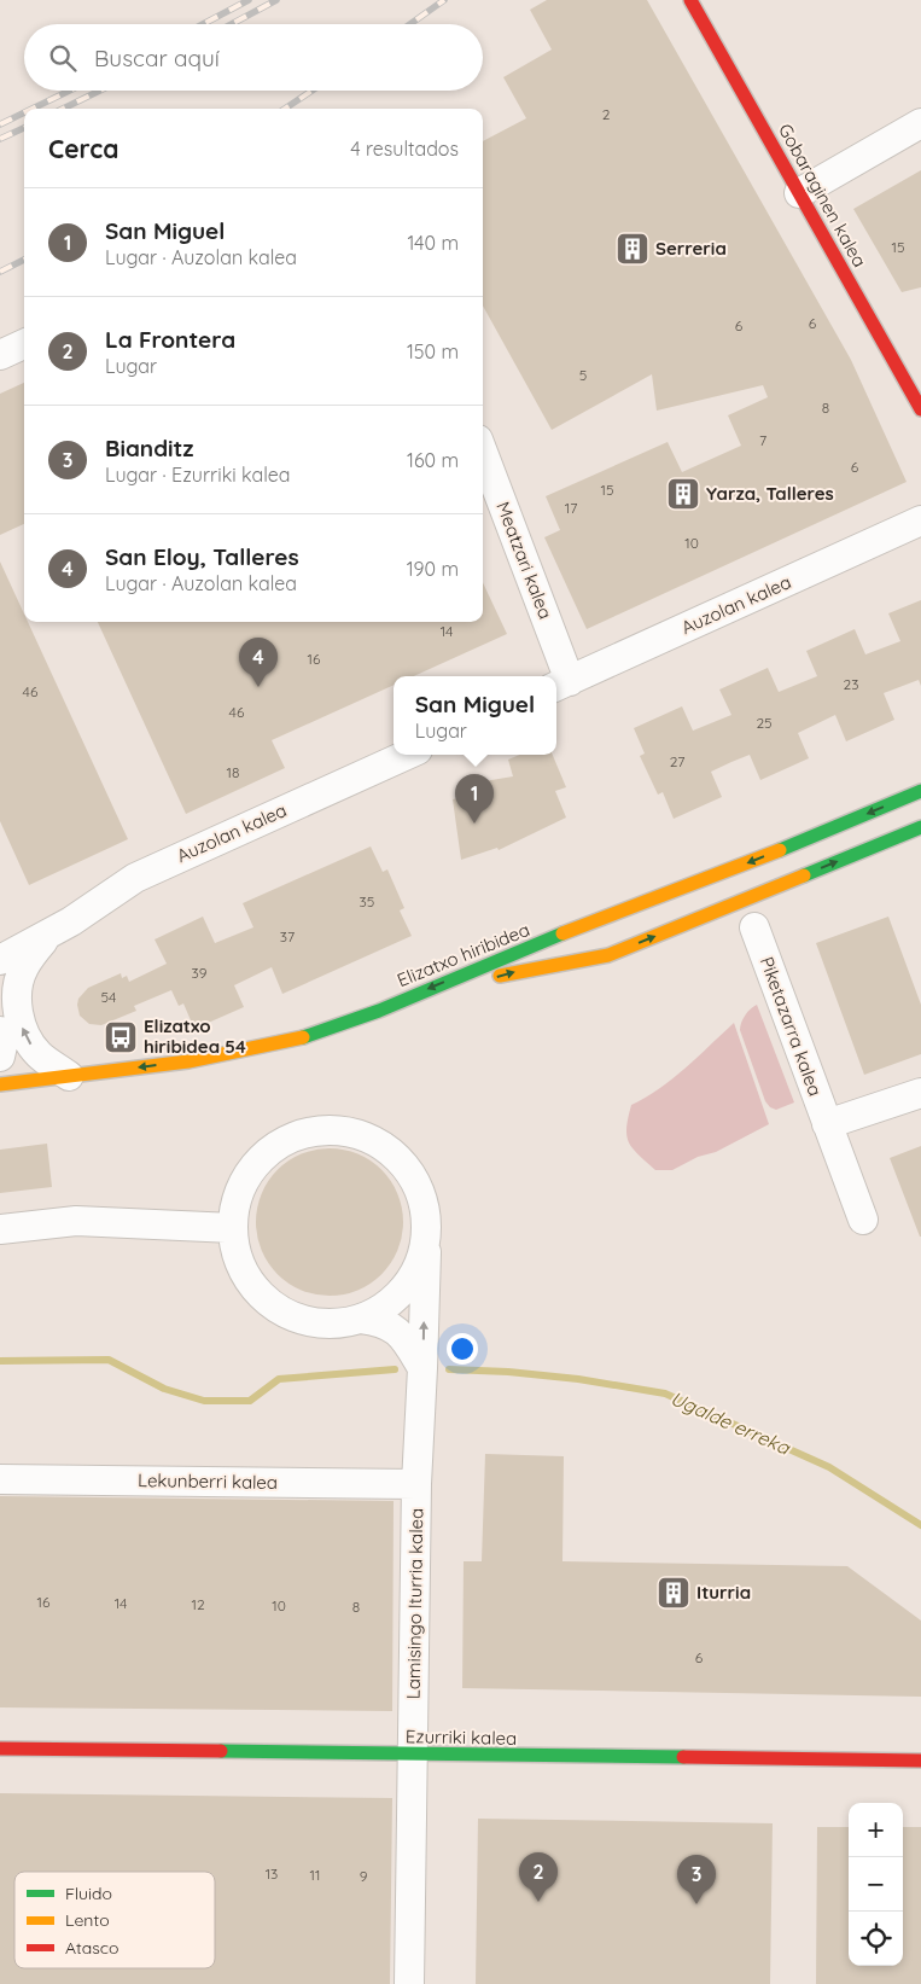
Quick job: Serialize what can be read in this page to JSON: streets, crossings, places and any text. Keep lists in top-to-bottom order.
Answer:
{
  "streets": {
    "main road": ["Gobaraginen kalea", "Elizatxo hiribidea", "Ezurriki kalea"],
    "street": [
      "Meatzari kalea",
      "Auzolan kalea",
      "Piketazarra kalea",
      "Lekunberri kalea",
      "Lamisingo Iturria kalea"
    ]
  },
  "crossings": [
    ["Meatzari kalea", "Auzolan kalea"],
    ["Auzolan kalea", "Elizatxo hiribidea"],
    ["Lekunberri kalea", "Lamisingo Iturria kalea"],
    ["Lamisingo Iturria kalea", "Ezurriki kalea"]
  ],
  "water": ["Ugalde erreka"],
  "places": {
    "building": ["Serreria", "Yarza, Talleres", "Iturria"],
    "bus stop": ["Elizatxo hiribidea 54"]
  },
  "house_numbers": [
    "2",
    "15",
    "6",
    "6",
    "5",
    "8",
    "7",
    "6",
    "15",
    "17",
    "10",
    "14",
    "16",
    "23",
    "46",
    "46",
    "25",
    "27",
    "18",
    "35",
    "37",
    "39",
    "54",
    "16",
    "14",
    "12",
    "10",
    "8",
    "6",
    "13",
    "11",
    "9"
  ],
  "legend": ["Fluido", "Lento", "Atasco"],
  "page": {
    "search": "Buscar aquí",
    "heading": ["Cerca", "4 resultados"],
    "list": [
      {
        "mark": "1",
        "name": "San Miguel",
        "note": "Lugar · Auzolan kalea",
        "value": "140 m"
      },
      {
        "mark": "2",
        "name": "La Frontera",
        "note": "Lugar",
        "value": "150 m"
      },
      {
        "mark": "3",
        "name": "Bianditz",
        "note": "Lugar · Ezurriki kalea",
        "value": "160 m"
      },
      {
        "mark": "4",
        "name": "San Eloy, Talleres",
        "note": "Lugar · Auzolan kalea",
        "value": "190 m"
      }
    ],
    "pins": [
      "4",
      "1",
      "2",
      "3"
    ],
    "popup": ["San Miguel", "Lugar"],
    "map_buttons": ["+", "−"]
  }
}
